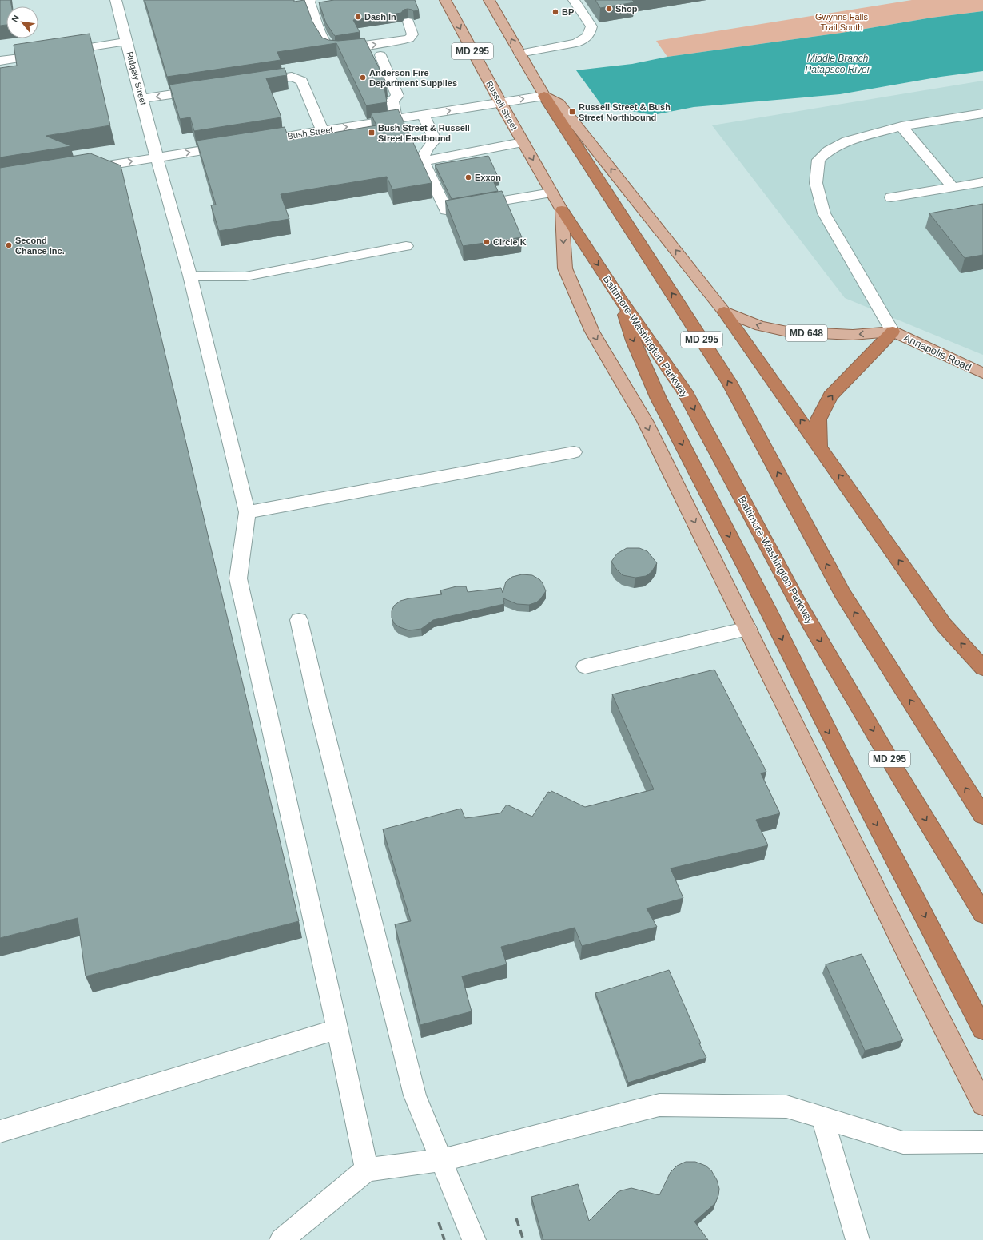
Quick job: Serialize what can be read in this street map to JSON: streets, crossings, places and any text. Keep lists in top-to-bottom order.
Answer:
{
  "streets": {
    "highway": ["MD 295", "Baltimore-Washington Parkway"],
    "main road": ["Russell Street", "MD 648", "Annapolis Road"],
    "street": ["Ridgely Street", "Bush Street"]
  },
  "crossings": [
    ["MD 295", "Bush Street"],
    ["Russell Street", "Bush Street"],
    ["Russell Street", "Baltimore-Washington Parkway"],
    ["MD 648", "Annapolis Road"]
  ],
  "water": ["Middle Branch Patapsco River"],
  "parks": ["Gwynns Falls Trail South"],
  "places": {
    "other": [
      "Shop",
      "BP",
      "Dash In",
      "Anderson Fire Department Supplies",
      "Exxon",
      "Circle K",
      "Second Chance Inc."
    ],
    "transit": ["Russell Street & Bush Street Northbound", "Bush Street & Russell Street Eastbound"]
  },
  "north": "top left"
}
